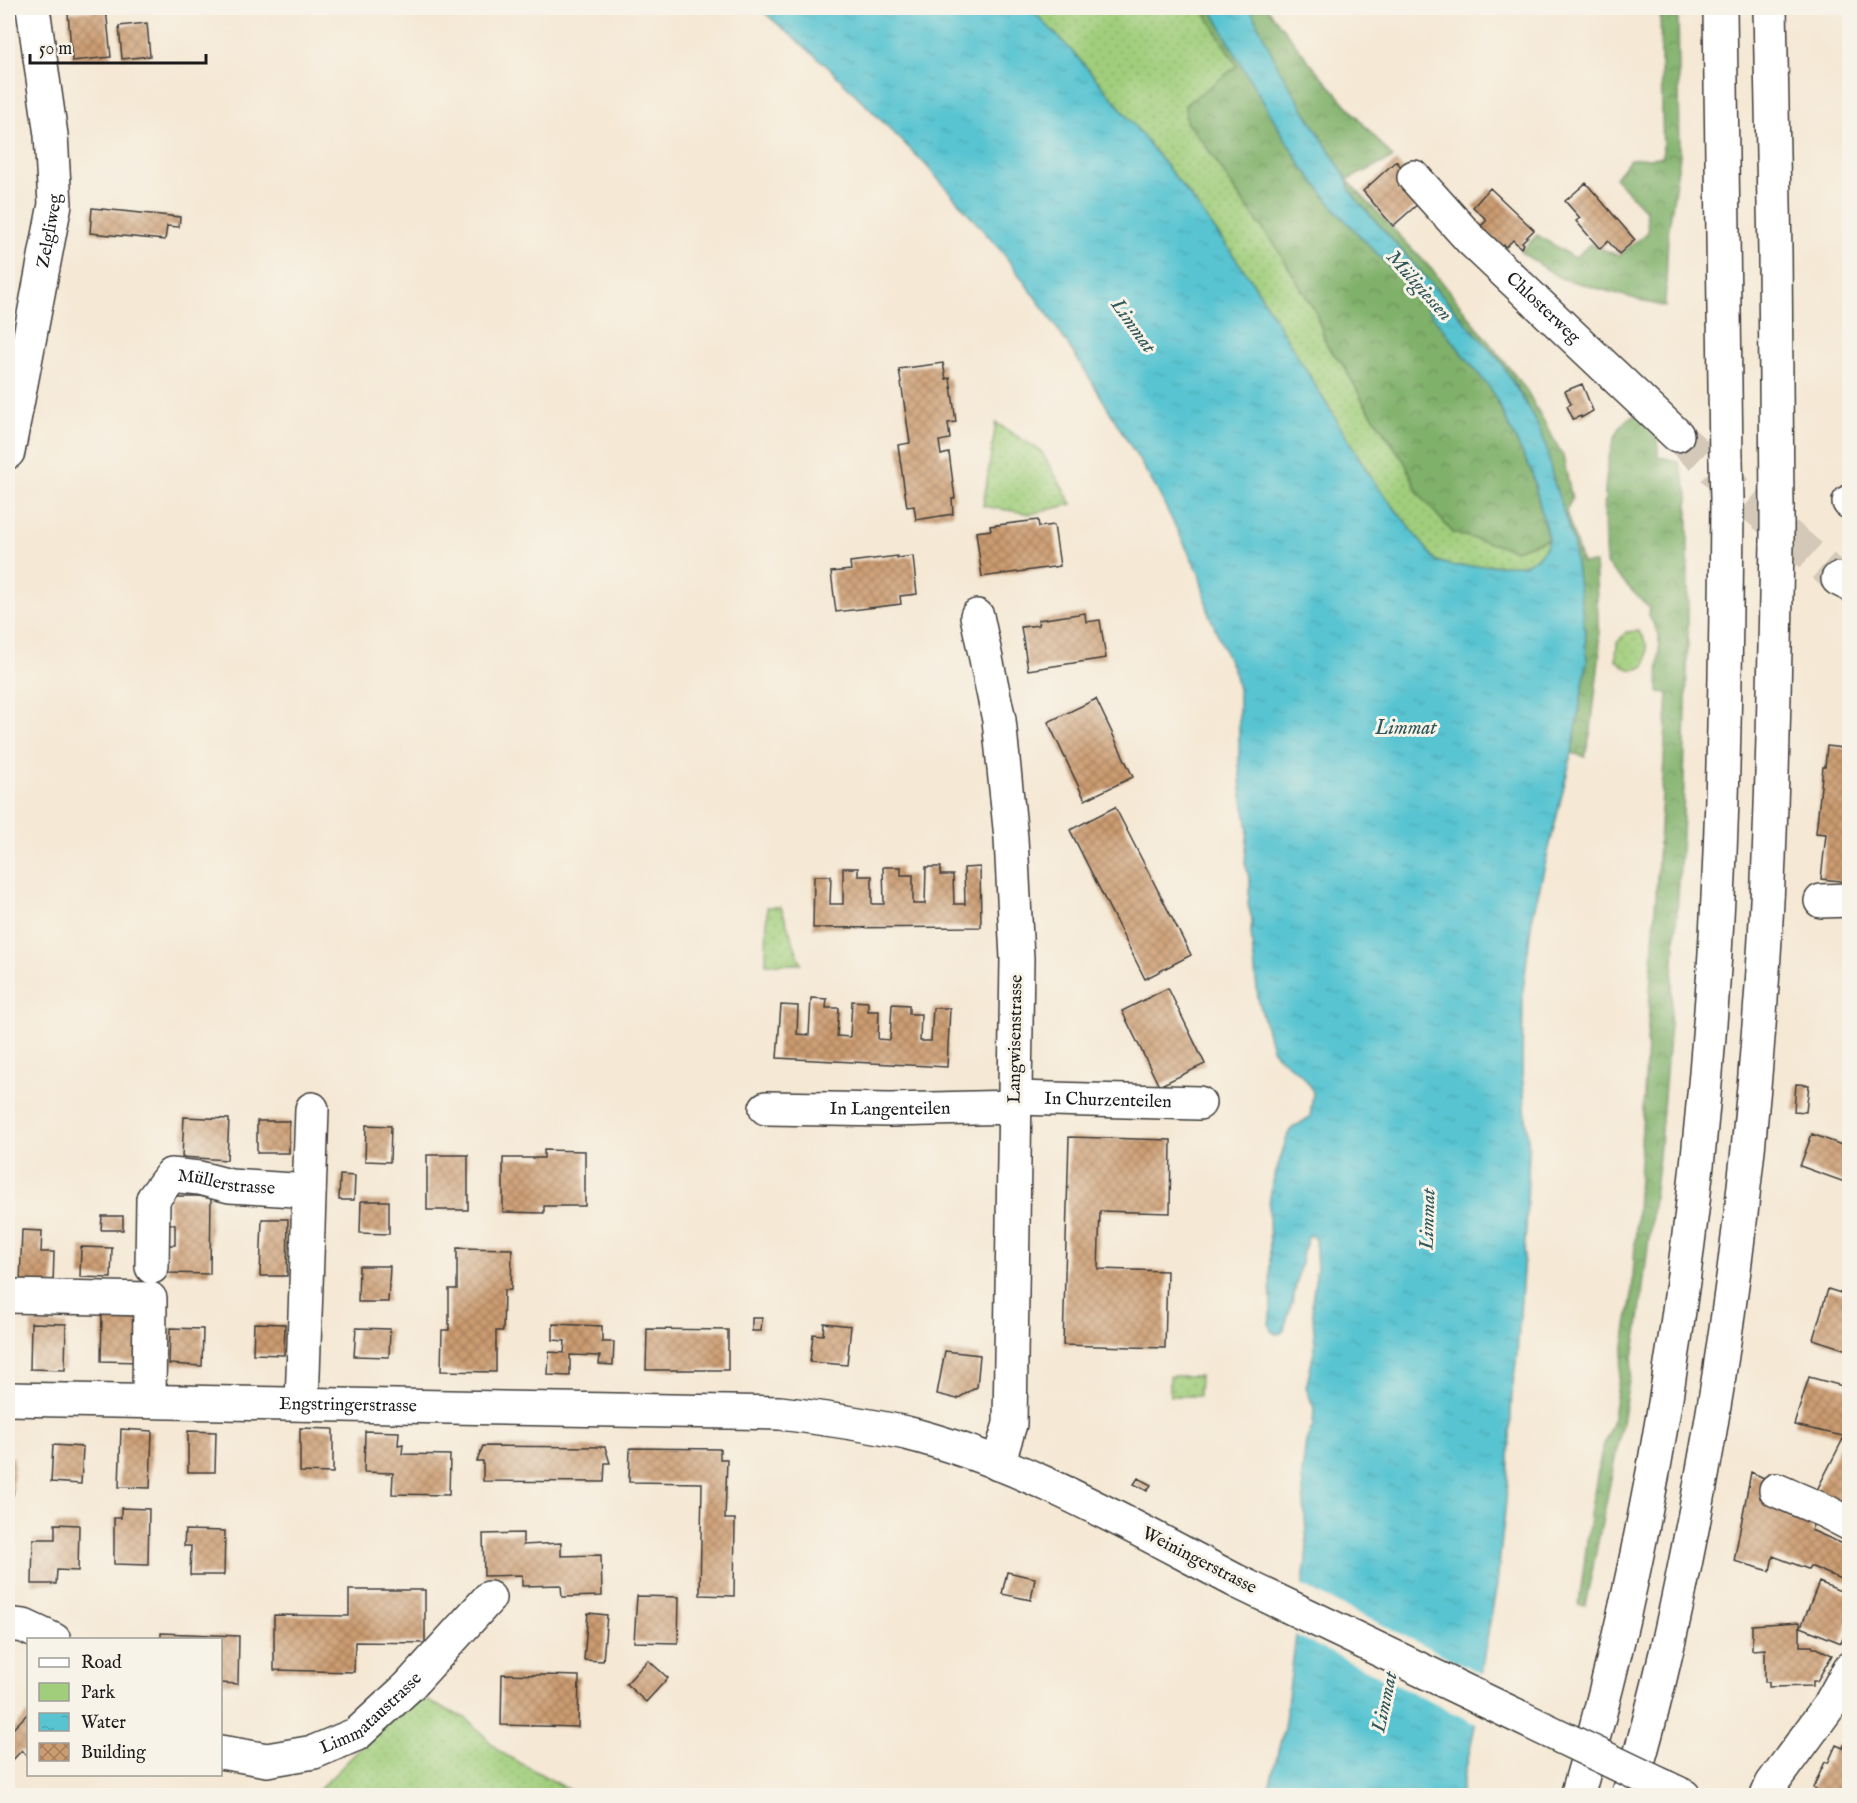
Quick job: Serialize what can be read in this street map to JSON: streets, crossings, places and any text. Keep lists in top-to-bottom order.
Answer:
{
  "streets": {
    "main road": [
      "Zelgliweg",
      "Chlosterweg",
      "Langwisenstrasse",
      "In Churzenteilen",
      "In Langenteilen",
      "Müllerstrasse",
      "Engstringerstrasse",
      "Weiningerstrasse",
      "Limmataustrasse"
    ]
  },
  "crossings": [
    ["Langwisenstrasse", "In Churzenteilen"],
    ["Langwisenstrasse", "In Langenteilen"],
    ["Langwisenstrasse", "Weiningerstrasse"],
    ["In Churzenteilen", "In Langenteilen"],
    ["Engstringerstrasse", "Weiningerstrasse"]
  ],
  "water": ["Müligiessen", "Limmat"],
  "legend": [
    "Road",
    "Park",
    "Water",
    "Building"
  ],
  "scale_bar": "50 m"
}
